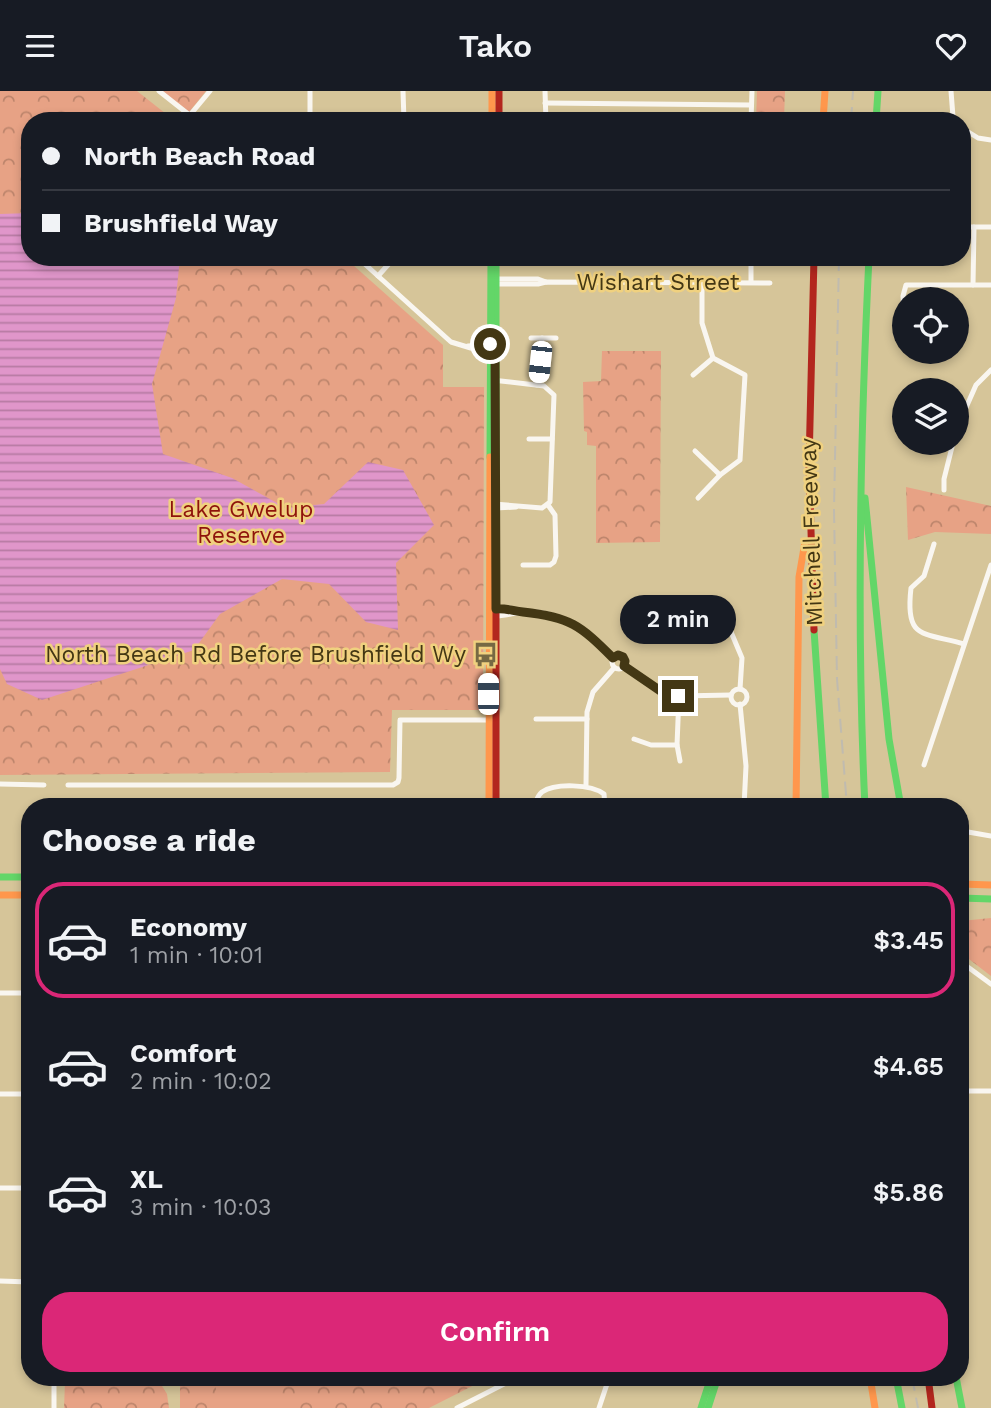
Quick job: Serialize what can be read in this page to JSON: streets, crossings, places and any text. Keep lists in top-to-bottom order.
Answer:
{
  "streets": {
    "main road": ["Mitchell Freeway"],
    "street": ["Wishart Street"]
  },
  "parks": ["Lake Gwelup Reserve"],
  "places": {
    "bus stop": ["North Beach Rd Before Brushfield Wy"]
  },
  "page": {
    "header": "Tako",
    "banner": ["North Beach Road", "Brushfield Way"],
    "bubble": "2 min",
    "heading": "Choose a ride",
    "list": [
      {
        "name": "Economy",
        "note": "1 min · 10:01",
        "value": "$3.45"
      },
      {
        "name": "Comfort",
        "note": "2 min · 10:02",
        "value": "$4.65"
      },
      {
        "name": "XL",
        "note": "3 min · 10:03",
        "value": "$5.86"
      }
    ],
    "buttons": "Confirm"
  }
}
